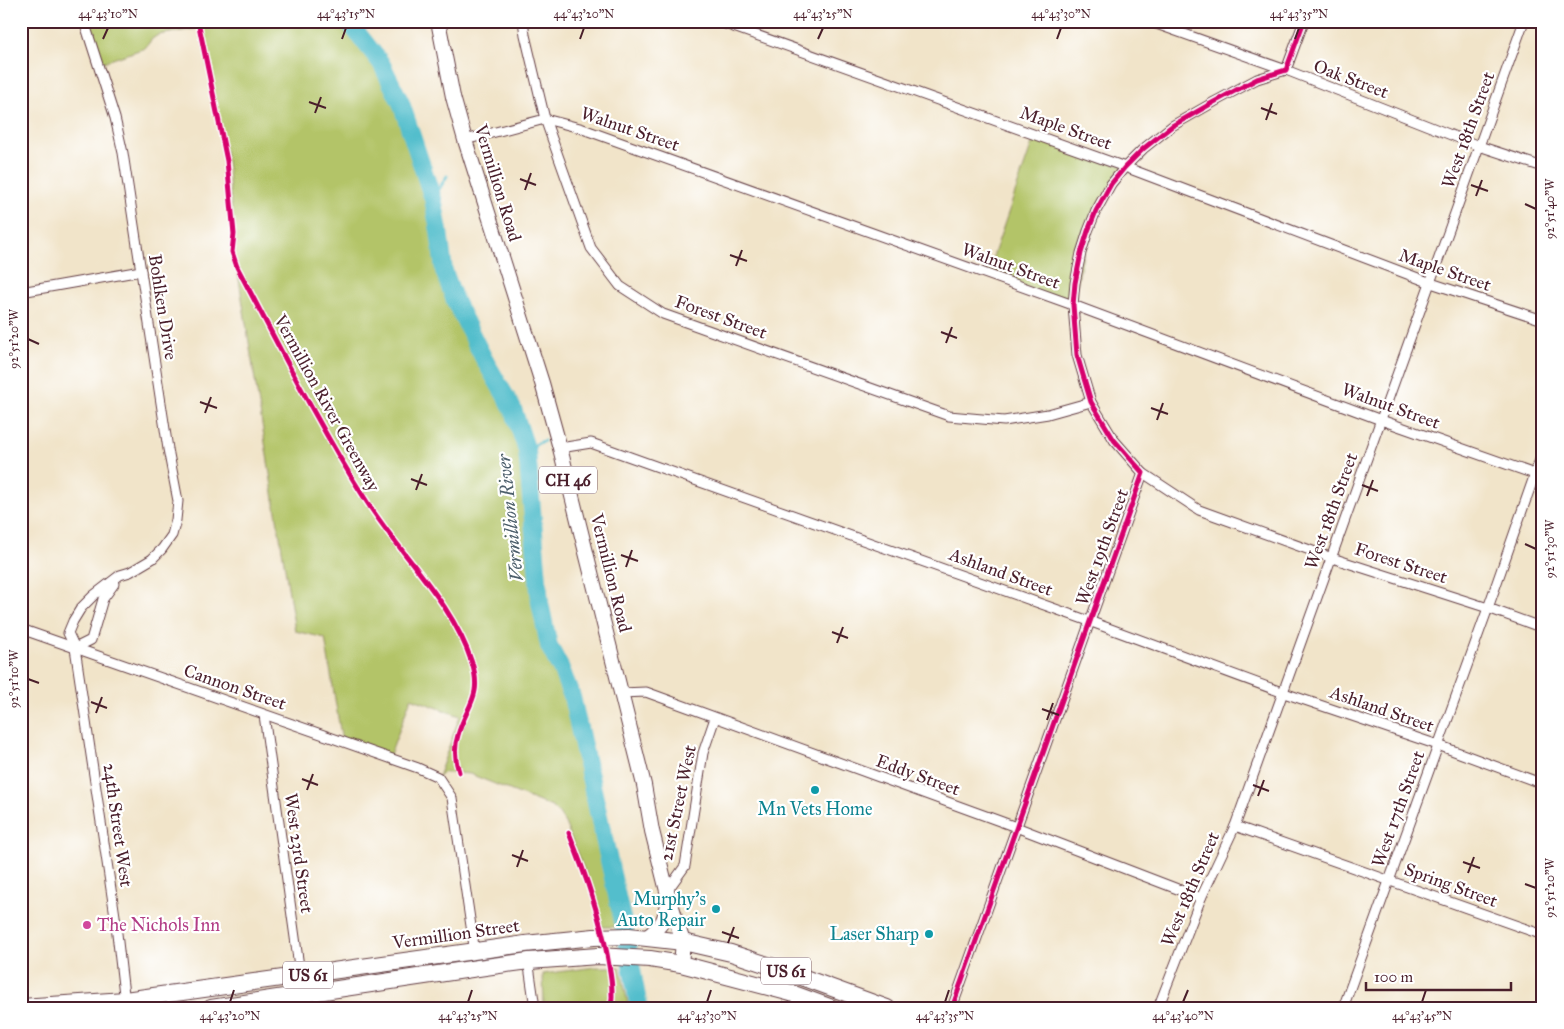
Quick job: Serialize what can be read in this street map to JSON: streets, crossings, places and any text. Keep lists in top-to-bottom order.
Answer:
{
  "streets": {
    "highway": ["Vermillion Street", "US 61"],
    "main road": ["Vermillion Road", "CH 46"],
    "street": [
      "Oak Street",
      "Maple Street",
      "Walnut Street",
      "West 18th Street",
      "Bohlken Drive",
      "Forest Street",
      "West 19th Street",
      "Ashland Street",
      "Cannon Street",
      "Eddy Street",
      "21st Street West",
      "West 17th Street",
      "24th Street West",
      "West 23rd Street",
      "Spring Street"
    ],
    "cycle path": ["Vermillion River Greenway"]
  },
  "crossings": [
    ["Oak Street", "West 18th Street"],
    ["Oak Street", "West 19th Street"],
    ["Maple Street", "West 18th Street"],
    ["Maple Street", "West 19th Street"],
    ["Walnut Street", "West 18th Street"],
    ["Walnut Street", "Vermillion Road"],
    ["Walnut Street", "Forest Street"],
    ["Walnut Street", "West 19th Street"],
    ["Walnut Street", "West 17th Street"],
    ["West 18th Street", "Forest Street"],
    ["West 18th Street", "Ashland Street"],
    ["West 18th Street", "Eddy Street"],
    ["West 18th Street", "Spring Street"],
    ["Vermillion Road", "Ashland Street"],
    ["Vermillion Road", "Eddy Street"],
    ["Vermillion Road", "21st Street West"],
    ["Vermillion Road", "Vermillion Street"],
    ["Bohlken Drive", "Cannon Street"],
    ["Bohlken Drive", "24th Street West"],
    ["Forest Street", "West 19th Street"],
    ["Forest Street", "West 17th Street"],
    ["West 19th Street", "Ashland Street"],
    ["West 19th Street", "Eddy Street"],
    ["Ashland Street", "West 17th Street"],
    ["Cannon Street", "24th Street West"],
    ["Cannon Street", "West 23rd Street"],
    ["Cannon Street", "Vermillion Street"],
    ["Eddy Street", "21st Street West"],
    ["West 17th Street", "Spring Street"],
    ["24th Street West", "Vermillion Street"],
    ["West 23rd Street", "Vermillion Street"]
  ],
  "water": ["Vermillion River"],
  "places": [
    "Mn Vets Home",
    "Murphy's Auto Repair",
    "The Nichols Inn",
    "Laser Sharp"
  ],
  "scale_bar": "100 m",
  "coordinates": [
    "44°43'10\"N",
    "44°43'15\"N",
    "44°43'20\"N",
    "44°43'25\"N",
    "44°43'30\"N",
    "44°43'35\"N",
    "92°51'40\"W",
    "92°51'20\"W",
    "92°51'30\"W",
    "92°51'10\"W",
    "44°43'40\"N",
    "44°43'45\"N"
  ]
}
